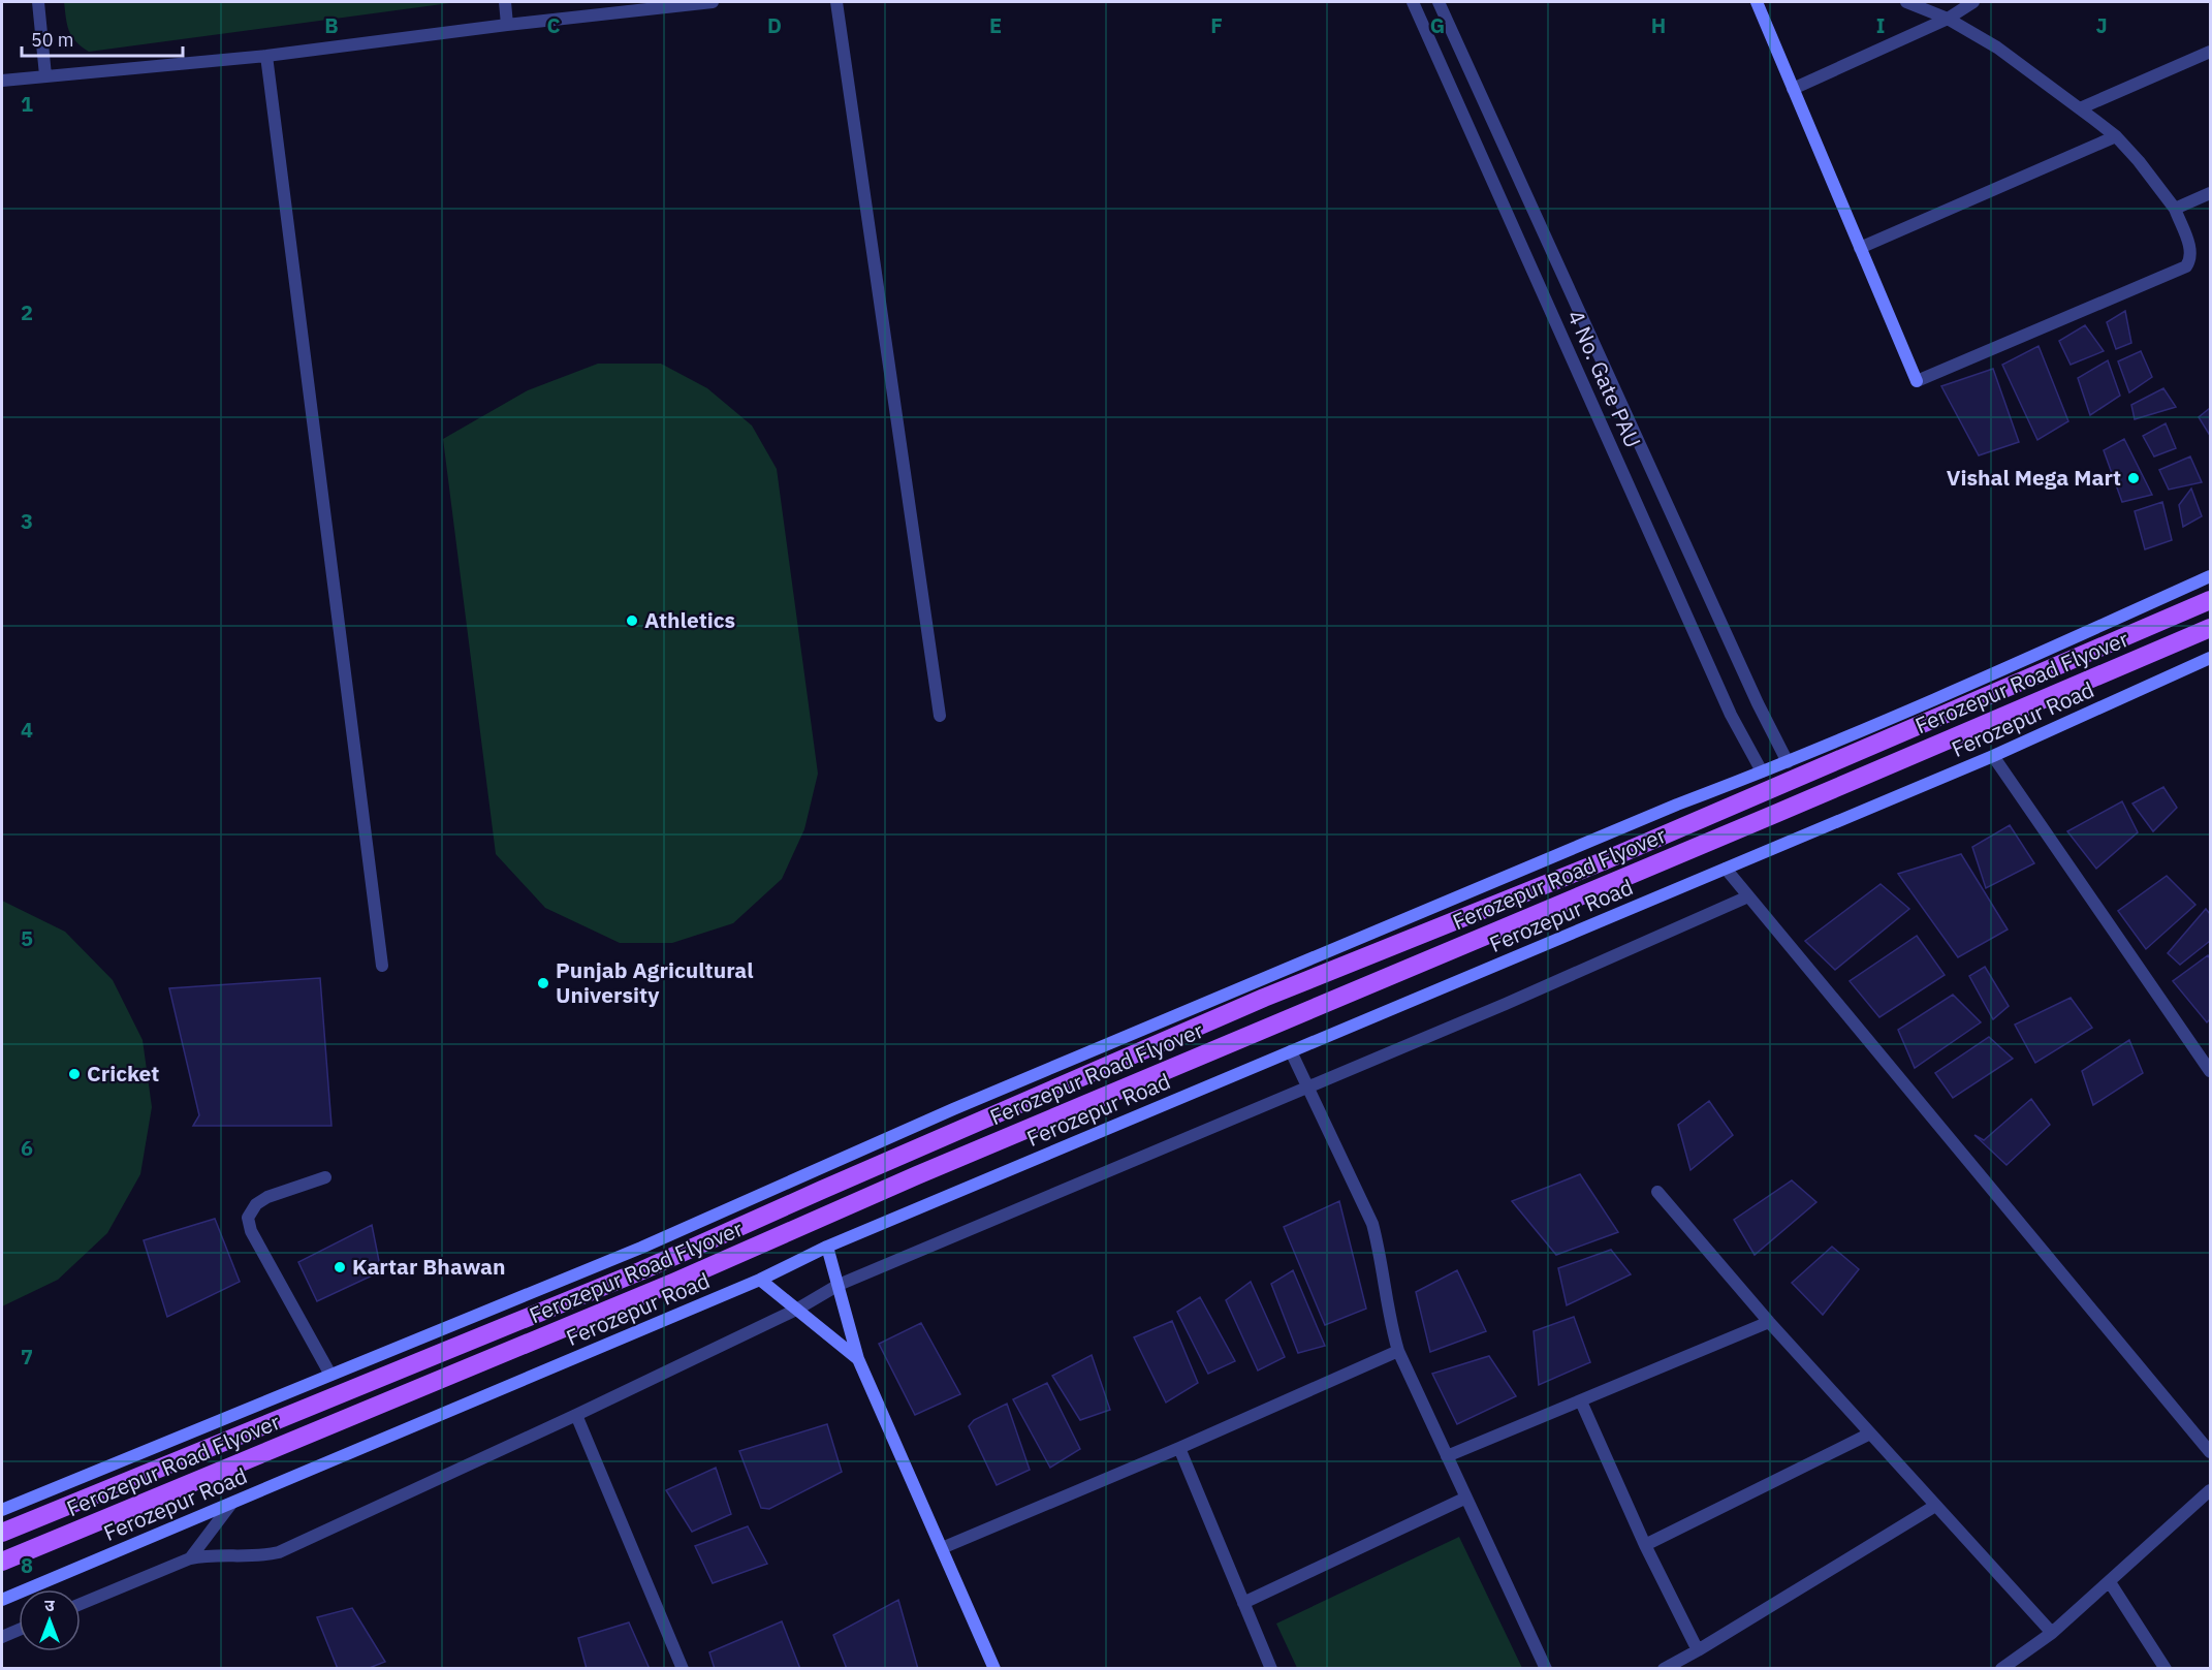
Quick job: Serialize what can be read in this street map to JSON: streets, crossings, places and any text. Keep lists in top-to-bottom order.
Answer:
{
  "streets": {
    "main road": ["Ferozepur Road Flyover", "Ferozepur Road"],
    "street": ["4 No. Gate PAU"]
  },
  "places": [
    "Vishal Mega Mart",
    "Athletics",
    "Punjab Agricultural University",
    "Cricket",
    "Kartar Bhawan"
  ],
  "scale_bar": "50 m",
  "north": "top",
  "grid": {
    "columns": [
      "B",
      "C",
      "D",
      "E",
      "F",
      "G",
      "H",
      "I",
      "J"
    ],
    "rows": [
      "1",
      "2",
      "3",
      "4",
      "5",
      "6",
      "7",
      "8"
    ]
  }
}
